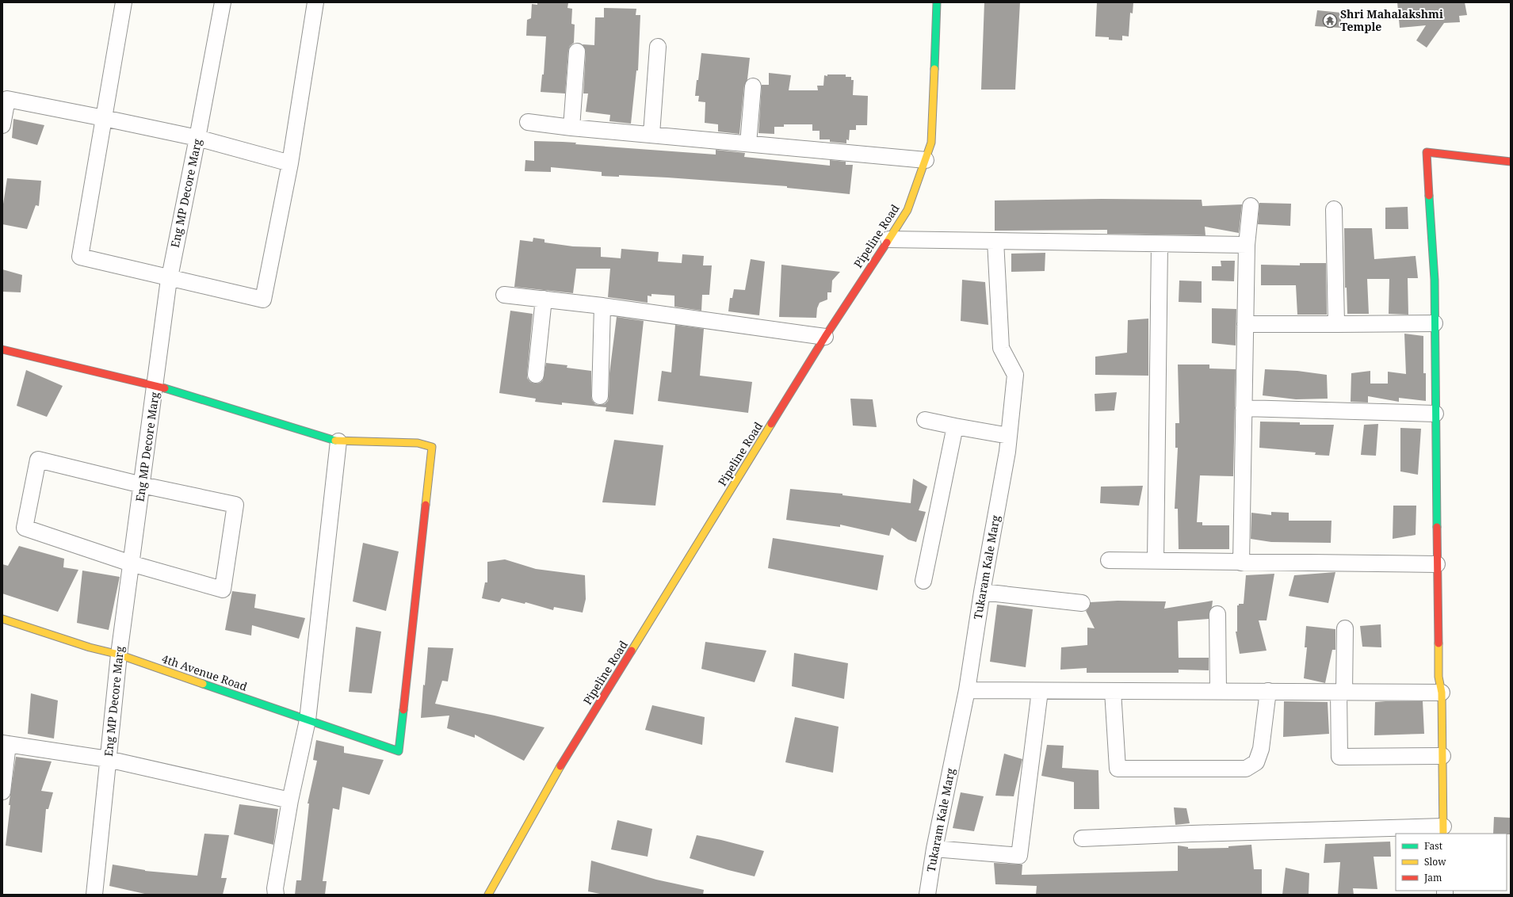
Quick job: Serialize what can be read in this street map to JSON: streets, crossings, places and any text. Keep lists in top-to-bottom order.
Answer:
{
  "streets": {
    "street": [
      "Eng MP Decore Marg",
      "Pipeline Road",
      "Tukaram Kale Marg",
      "4th Avenue Road"
    ]
  },
  "crossings": [
    ["Eng MP Decore Marg", "4th Avenue Road"]
  ],
  "places": {
    "temple": ["Shri Mahalakshmi Temple"]
  },
  "legend": ["Fast", "Slow", "Jam"]
}
